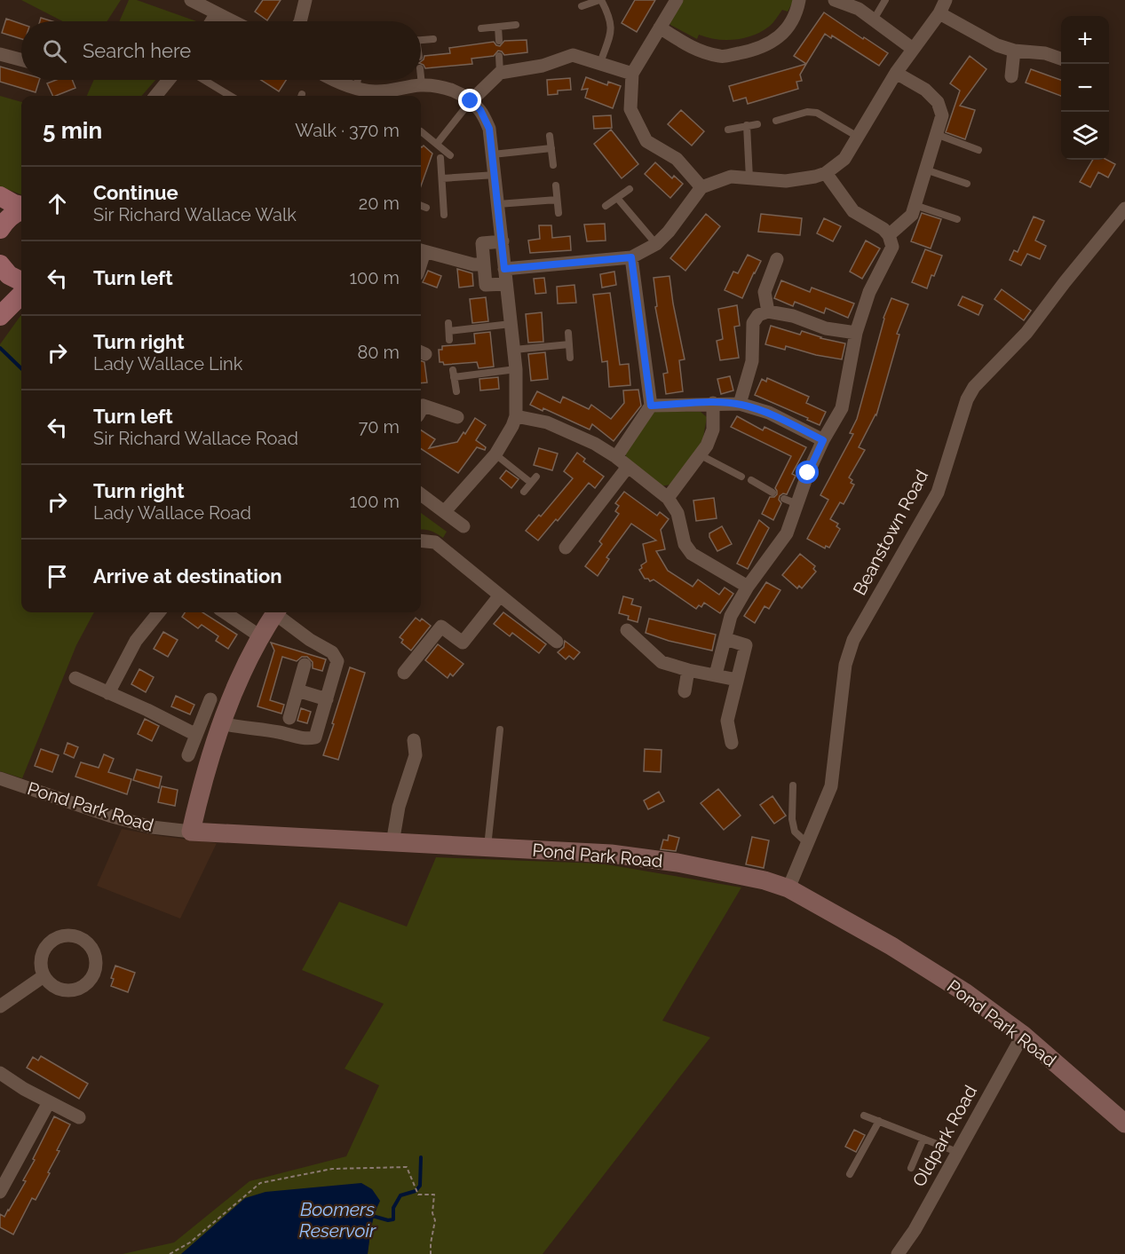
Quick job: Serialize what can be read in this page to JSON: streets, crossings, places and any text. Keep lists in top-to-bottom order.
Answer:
{
  "streets": {
    "main road": ["Pond Park Road"],
    "street": ["Beanstown Road", "Oldpark Road"]
  },
  "crossings": [
    ["Beanstown Road", "Pond Park Road"],
    ["Pond Park Road", "Oldpark Road"]
  ],
  "water": ["Boomers Reservoir"],
  "page": {
    "map_buttons": ["+", "−"],
    "search": "Search here",
    "heading": ["5 min", "Walk · 370 m"],
    "list": [
      ["Continue", "Sir Richard Wallace Walk", "20 m"],
      ["Turn left", "100 m"],
      ["Turn right", "Lady Wallace Link", "80 m"],
      ["Turn left", "Sir Richard Wallace Road", "70 m"],
      ["Turn right", "Lady Wallace Road", "100 m"],
      "Arrive at destination"
    ]
  }
}
